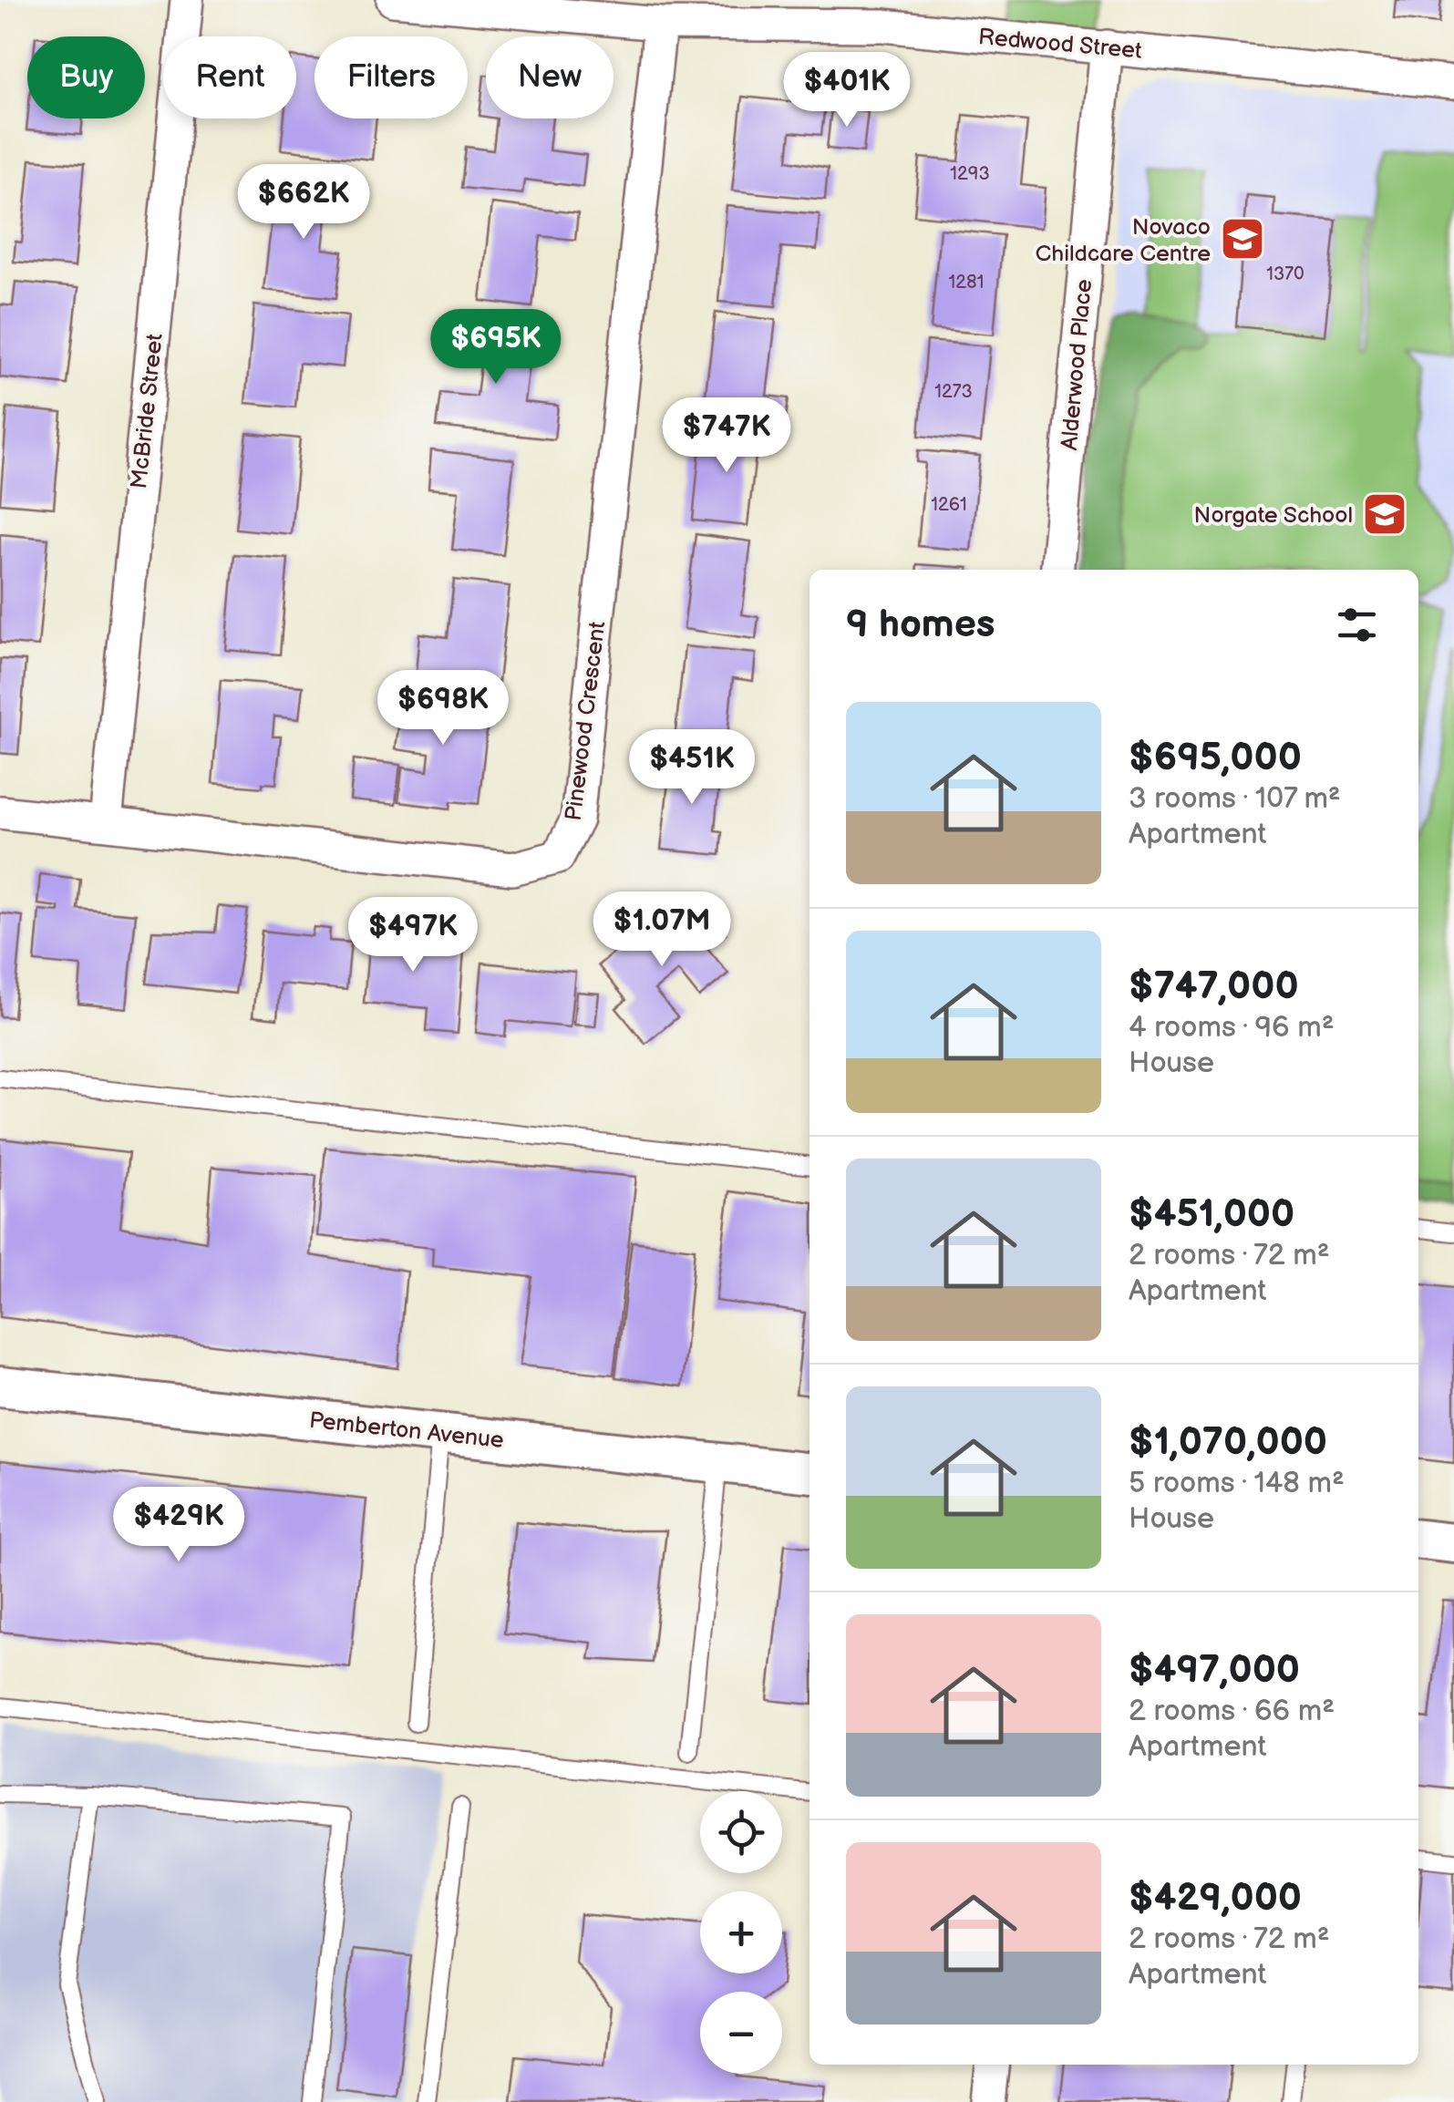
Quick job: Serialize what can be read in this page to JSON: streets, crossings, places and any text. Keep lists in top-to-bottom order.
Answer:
{
  "streets": {
    "street": [
      "Redwood Street",
      "Alderwood Place",
      "McBride Street",
      "Pinewood Crescent",
      "Pemberton Avenue"
    ]
  },
  "crossings": [
    ["Redwood Street", "Alderwood Place"],
    ["Redwood Street", "Pinewood Crescent"],
    ["McBride Street", "Pinewood Crescent"]
  ],
  "places": {
    "school or university": ["Novaco Childcare Centre", "Norgate School"]
  },
  "house_numbers": [
    "1293",
    "1370",
    "1281",
    "1273",
    "1261"
  ],
  "page": {
    "chip": [
      "Buy",
      "Rent",
      "Filters",
      "New"
    ],
    "price": [
      "$401K",
      "$662K",
      "$695K",
      "$747K",
      "$698K",
      "$451K",
      "$1.07M",
      "$497K",
      "$429K"
    ],
    "heading": "9 homes",
    "list": [
      {
        "name": "$695,000",
        "note": "3 rooms · 107 m² · Apartment"
      },
      {
        "name": "$747,000",
        "note": "4 rooms · 96 m² · House"
      },
      {
        "name": "$451,000",
        "note": "2 rooms · 72 m² · Apartment"
      },
      {
        "name": "$1,070,000",
        "note": "5 rooms · 148 m² · House"
      },
      {
        "name": "$497,000",
        "note": "2 rooms · 66 m² · Apartment"
      },
      {
        "name": "$429,000",
        "note": "2 rooms · 72 m² · Apartment"
      }
    ],
    "map_buttons": ["+", "−"]
  }
}
